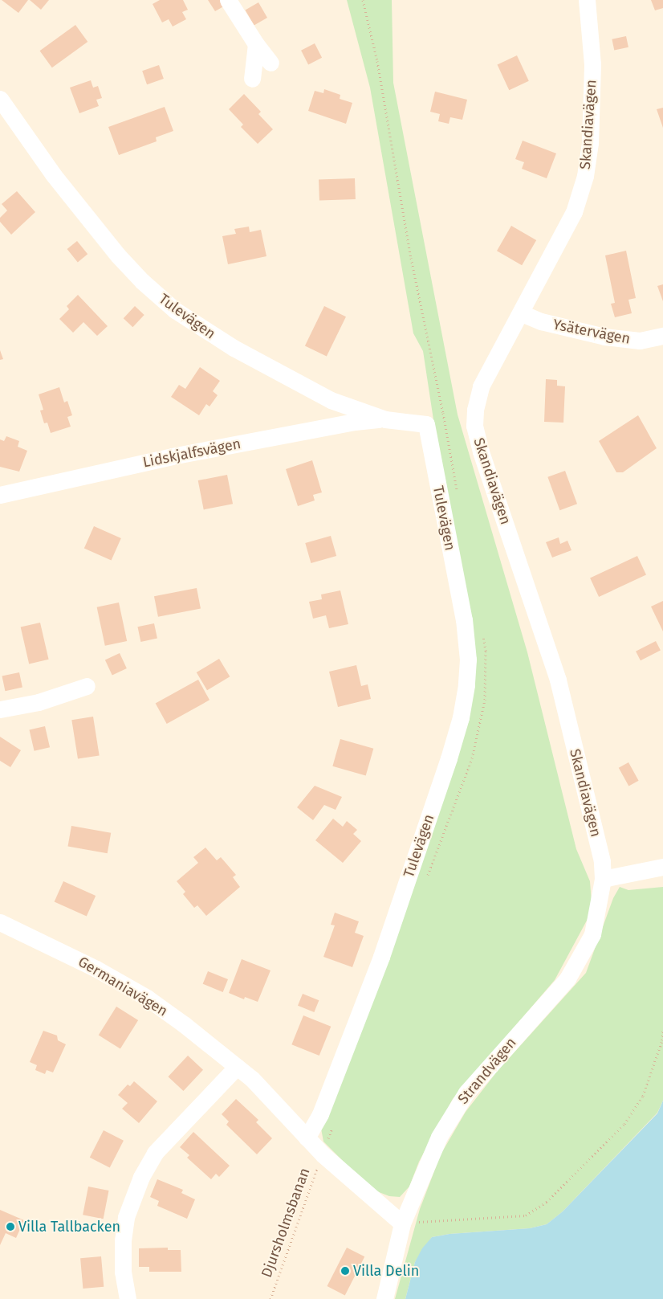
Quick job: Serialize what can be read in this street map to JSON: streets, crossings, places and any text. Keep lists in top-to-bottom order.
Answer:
{
  "streets": {
    "street": [
      "Skandiavägen",
      "Tulevägen",
      "Ysätervägen",
      "Lidskjalfsvägen",
      "Germaniavägen",
      "Strandvägen"
    ],
    "path": ["Djursholmsbanan"]
  },
  "crossings": [
    ["Skandiavägen", "Ysätervägen"],
    ["Skandiavägen", "Strandvägen"],
    ["Tulevägen", "Lidskjalfsvägen"],
    ["Tulevägen", "Germaniavägen"],
    ["Germaniavägen", "Strandvägen"],
    ["Germaniavägen", "Djursholmsbanan"]
  ],
  "places": ["Villa Tallbacken", "Villa Delin"]
}
